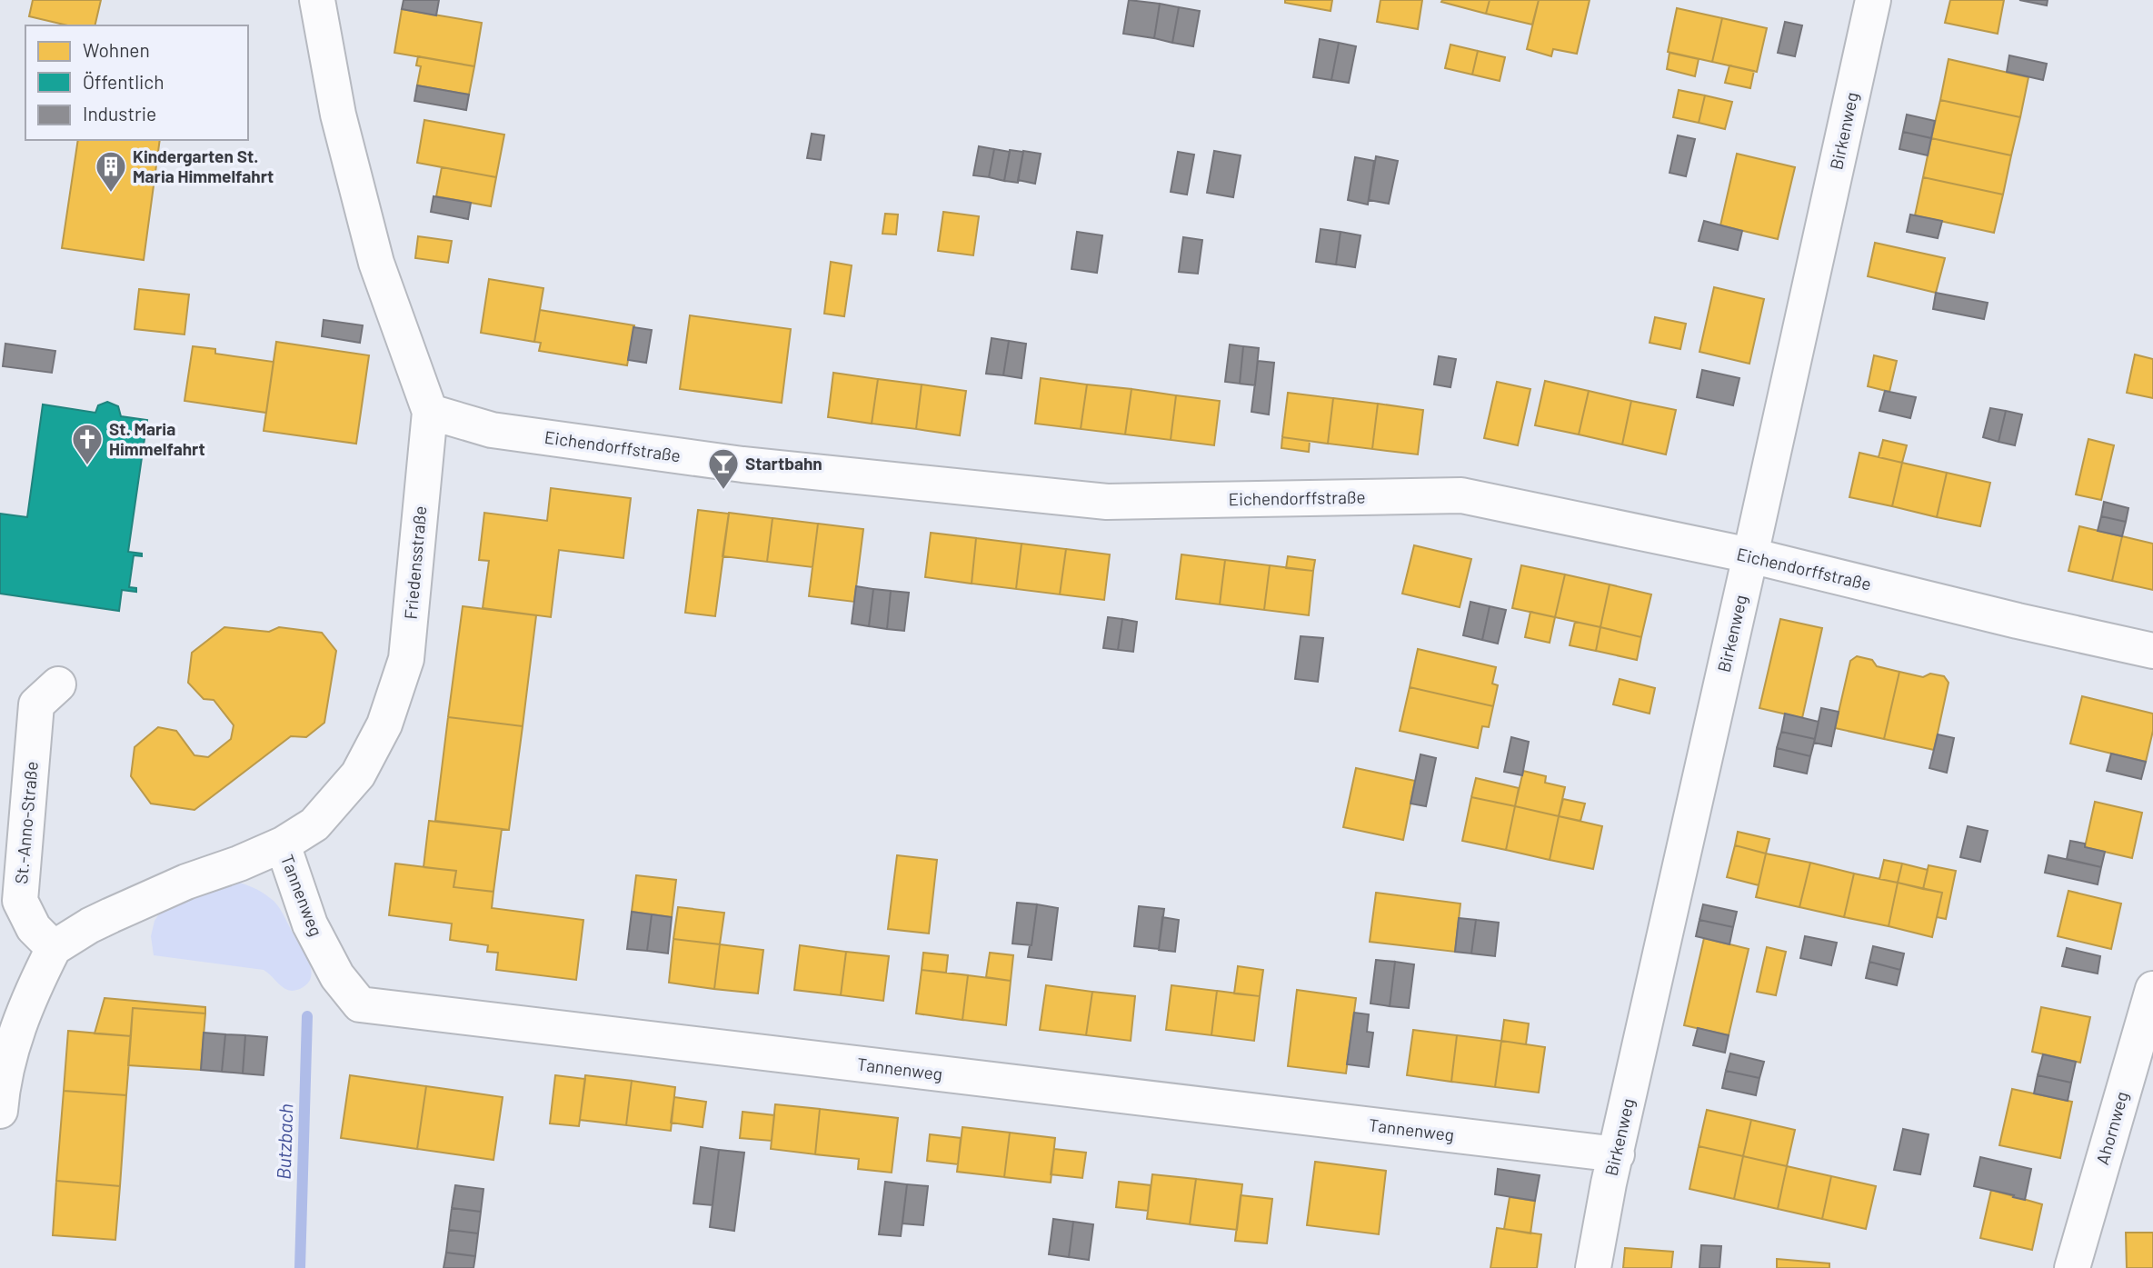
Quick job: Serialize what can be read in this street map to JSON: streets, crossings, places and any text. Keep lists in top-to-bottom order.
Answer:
{
  "streets": {
    "street": [
      "Birkenweg",
      "Eichendorffstraße",
      "Friedensstraße",
      "St.-Anno-Straße",
      "Tannenweg",
      "Ahornweg"
    ]
  },
  "crossings": [
    ["Birkenweg", "Eichendorffstraße"],
    ["Birkenweg", "Tannenweg"],
    ["Eichendorffstraße", "Friedensstraße"],
    ["Friedensstraße", "St.-Anno-Straße"],
    ["Friedensstraße", "Tannenweg"]
  ],
  "water": ["Butzbach"],
  "places": {
    "building": ["Kindergarten St. Maria Himmelfahrt"],
    "church": ["St. Maria Himmelfahrt"],
    "bar": ["Startbahn"]
  },
  "legend": ["Wohnen", "Öffentlich", "Industrie"]
}
